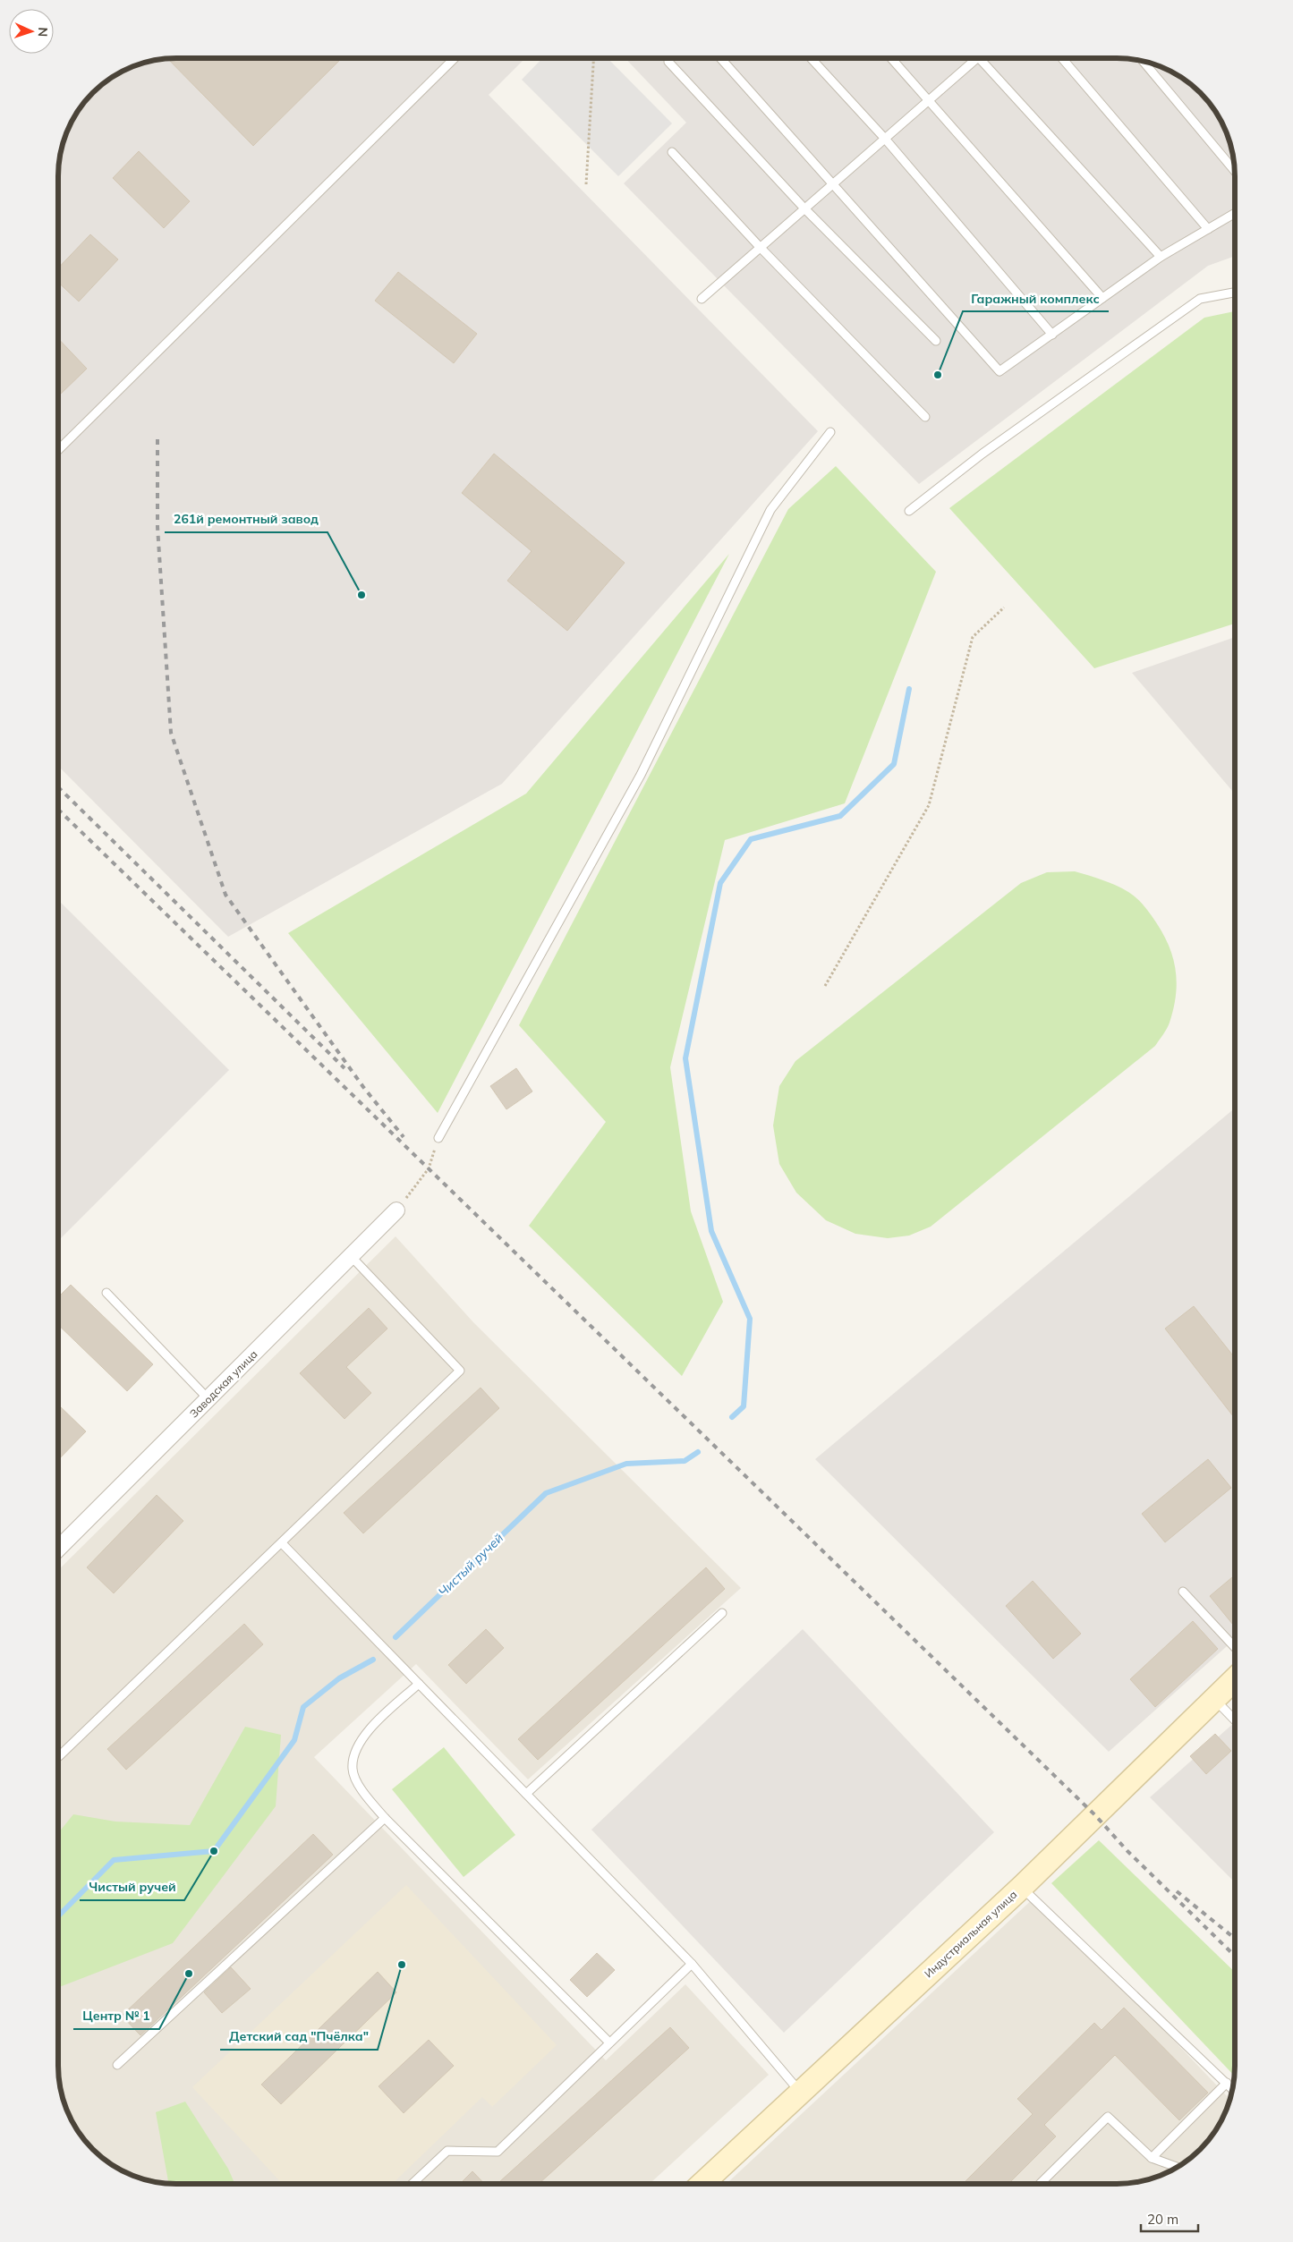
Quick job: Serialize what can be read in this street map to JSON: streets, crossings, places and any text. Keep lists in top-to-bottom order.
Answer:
{
  "streets": {
    "main road": ["Индустриальная улица"],
    "street": ["Заводская улица"]
  },
  "water": ["Чистый ручей"],
  "places": [
    "Гаражный комплекс",
    "261й ремонтный завод",
    "Чистый ручей",
    "Детский сад \"Пчёлка\"",
    "Центр № 1"
  ],
  "scale_bar": "20 m",
  "north": "right"
}
